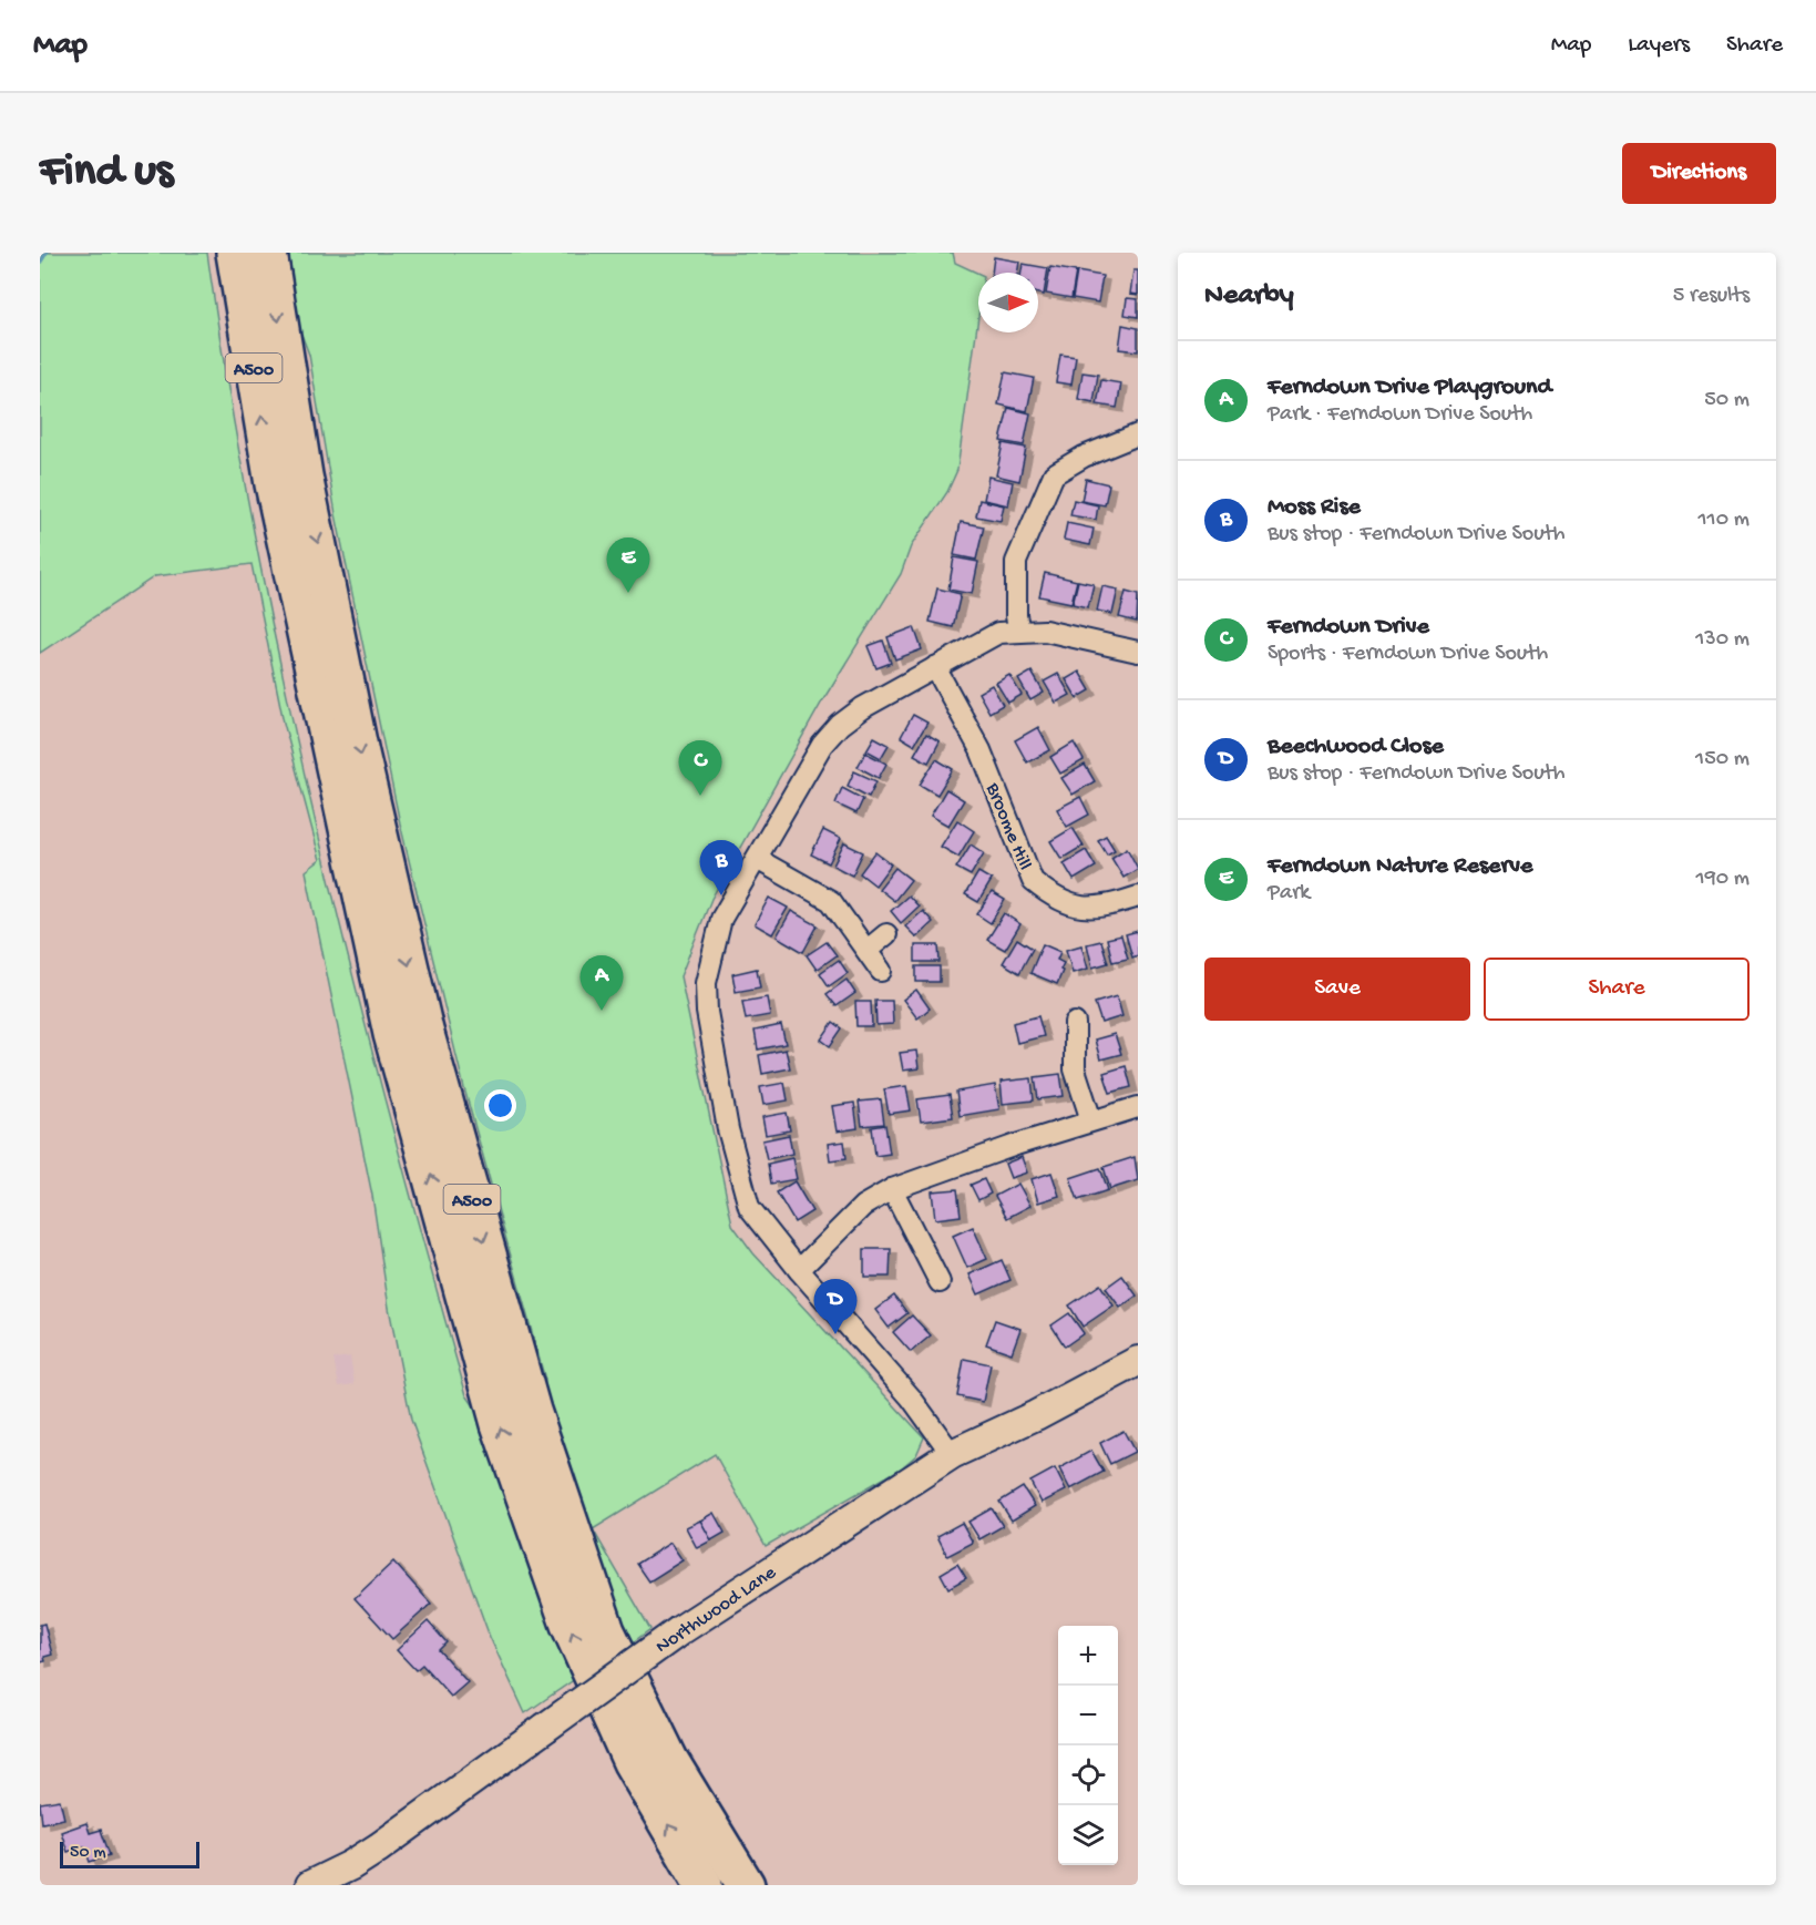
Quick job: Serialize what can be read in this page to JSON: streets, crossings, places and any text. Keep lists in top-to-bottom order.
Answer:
{
  "streets": {
    "highway": ["A500"],
    "street": ["Broome Hill", "Northwood Lane"]
  },
  "scale_bar": "50 m",
  "north": "right",
  "page": {
    "header": "Map",
    "nav": ["Map", "Layers", "Share"],
    "buttons": [
      "Directions",
      ["Save", "Share"]
    ],
    "title": "Find us",
    "heading": ["Nearby", "5 results"],
    "list": [
      {
        "mark": "A",
        "name": "Ferndown Drive Playground",
        "note": "Park · Ferndown Drive South",
        "value": "50 m"
      },
      {
        "mark": "B",
        "name": "Moss Rise",
        "note": "Bus stop · Ferndown Drive South",
        "value": "110 m"
      },
      {
        "mark": "C",
        "name": "Ferndown Drive",
        "note": "Sports · Ferndown Drive South",
        "value": "130 m"
      },
      {
        "mark": "D",
        "name": "Beechwood Close",
        "note": "Bus stop · Ferndown Drive South",
        "value": "150 m"
      },
      {
        "mark": "E",
        "name": "Ferndown Nature Reserve",
        "note": "Park",
        "value": "190 m"
      }
    ],
    "pins": [
      "E",
      "C",
      "B",
      "A",
      "D"
    ],
    "map_buttons": ["+", "−"],
    "scale": "50 m"
  }
}
